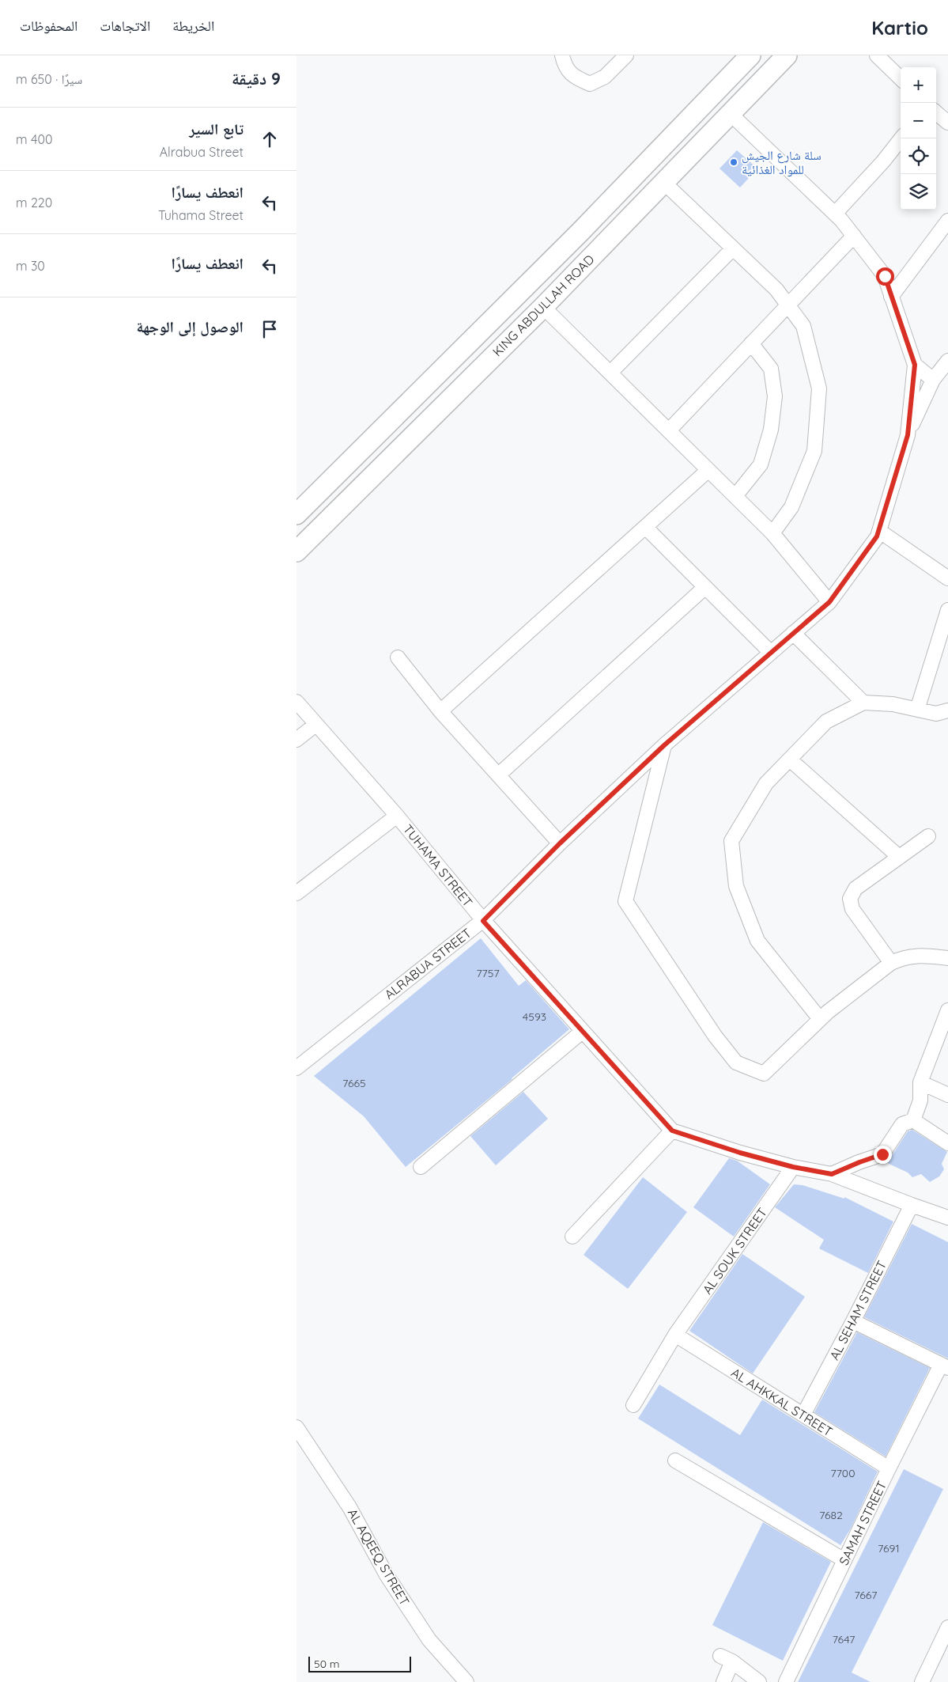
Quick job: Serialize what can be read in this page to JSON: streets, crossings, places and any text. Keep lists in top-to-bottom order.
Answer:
{
  "streets": {
    "main road": ["KING ABDULLAH ROAD"],
    "street": [
      "TUHAMA STREET",
      "ALRABUA STREET",
      "AL SOUK STREET",
      "AL SEHAM STREET",
      "AL AHKKAL STREET",
      "SAMAH STREET",
      "AL AQEEQ STREET"
    ]
  },
  "crossings": [
    ["KING ABDULLAH ROAD", "ALRABUA STREET"],
    ["TUHAMA STREET", "ALRABUA STREET"],
    ["TUHAMA STREET", "AL SOUK STREET"],
    ["TUHAMA STREET", "AL SEHAM STREET"],
    ["AL SOUK STREET", "AL AHKKAL STREET"],
    ["AL SEHAM STREET", "AL AHKKAL STREET"],
    ["AL AHKKAL STREET", "SAMAH STREET"]
  ],
  "places": ["سلة شارع الجيش للمواد الغذائية"],
  "house_numbers": [
    "7757",
    "4593",
    "7665",
    "7700",
    "7682",
    "7691",
    "7667",
    "7647"
  ],
  "scale_bar": "50 m",
  "page": {
    "header": "Kartio",
    "nav": ["الخريطة", "الاتجاهات", "المحفوظات"],
    "heading": ["9 دقيقة", "سيرًا · 650 m"],
    "map_buttons": ["+", "−"],
    "list": [
      ["تابع السير", "Alrabua Street", "400 m"],
      ["انعطف يسارًا", "Tuhama Street", "220 m"],
      ["انعطف يسارًا", "30 m"],
      "الوصول إلى الوجهة"
    ],
    "scale": "50 m"
  }
}
